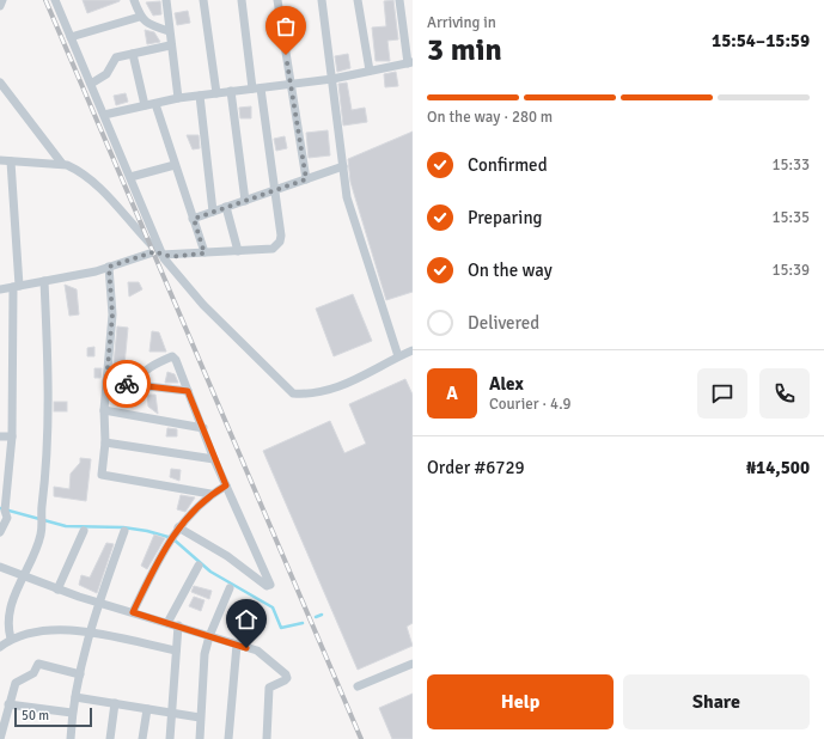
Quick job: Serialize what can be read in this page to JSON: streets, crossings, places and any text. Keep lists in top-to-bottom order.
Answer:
{
  "scale_bar": "50 m",
  "page": {
    "heading": ["3 min", "Arriving in", "15:54–15:59"],
    "panel": [
      "Alex",
      "Courier · 4.9",
      "Order #6729",
      "₦14,500"
    ],
    "bar": "On the way · 280 m",
    "list": [
      ["Confirmed", "15:33"],
      ["Preparing", "15:35"],
      ["On the way", "15:39"],
      "Delivered"
    ],
    "round": "A",
    "buttons": ["Help", "Share"],
    "scale": "50 m"
  }
}
